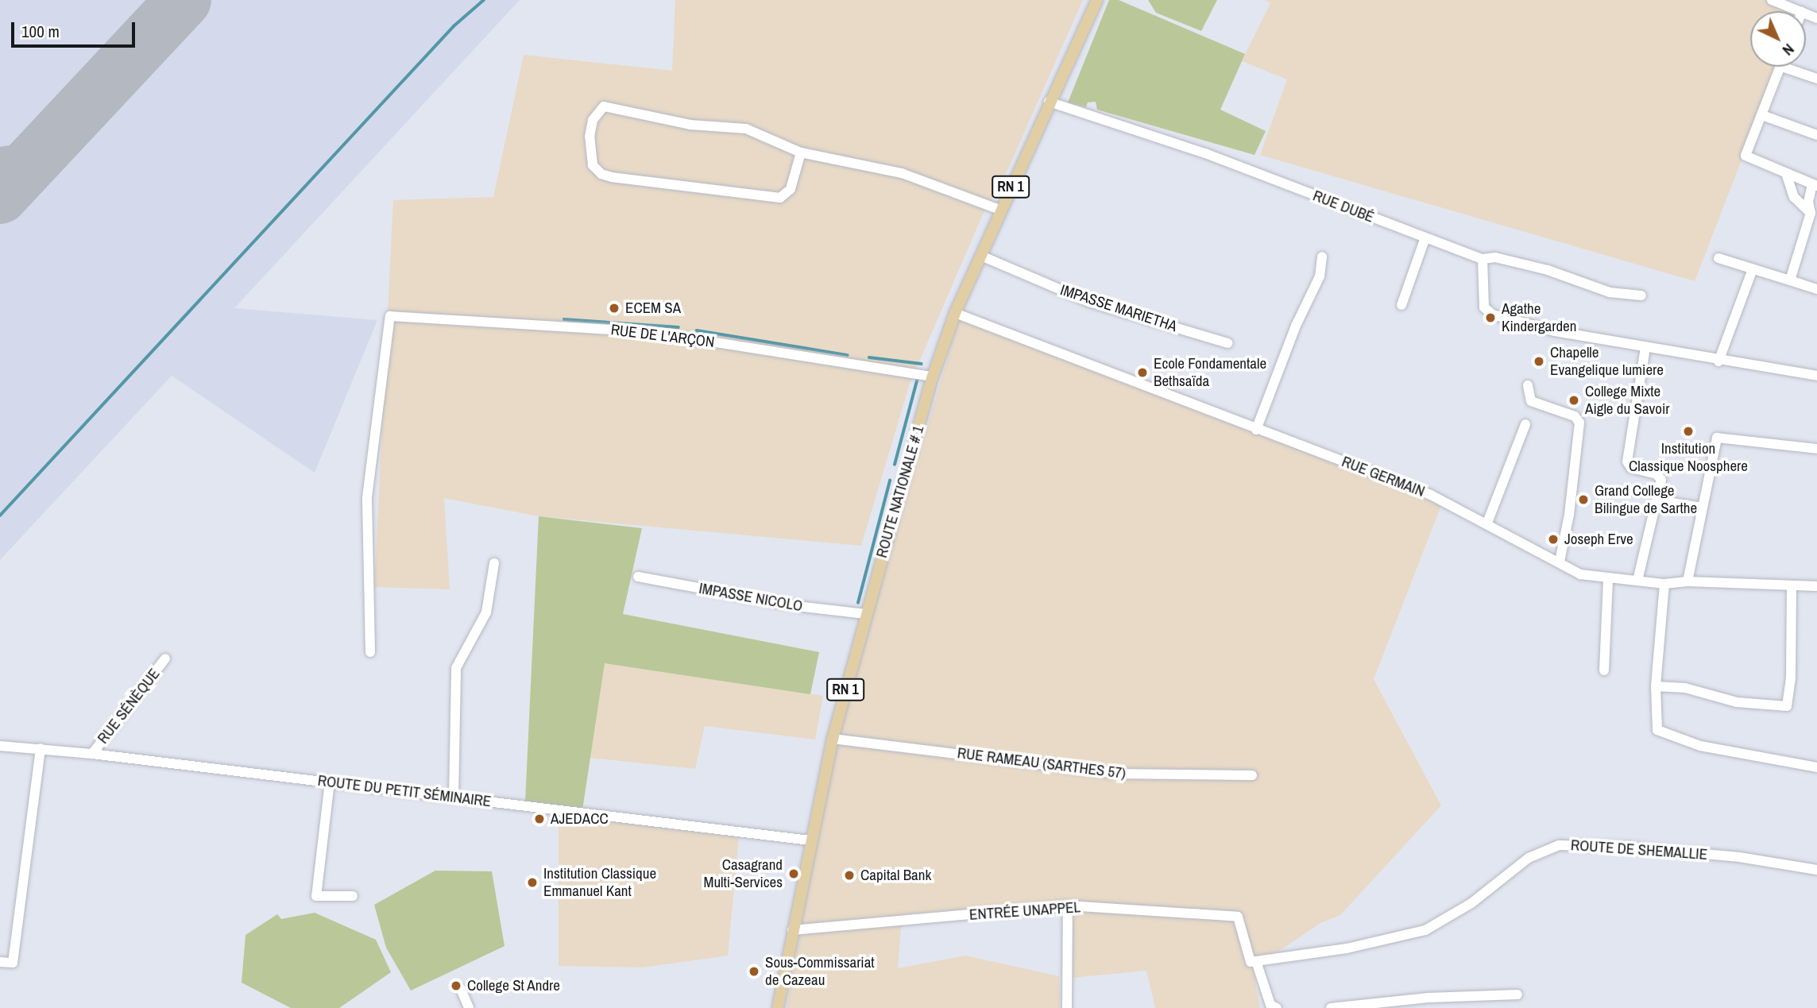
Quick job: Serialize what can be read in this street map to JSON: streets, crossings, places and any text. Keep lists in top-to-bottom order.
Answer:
{
  "streets": {
    "main road": ["RN 1", "ROUTE NATIONALE # 1"],
    "street": [
      "RUE DUBÉ",
      "IMPASSE MARIETHA",
      "RUE DE L'ARÇON",
      "RUE GERMAIN",
      "IMPASSE NICOLO",
      "RUE SÉNÈQUE",
      "RUE RAMEAU (SARTHES 57)",
      "ROUTE DU PETIT SÉMINAIRE",
      "ROUTE DE SHEMALLIE",
      "ENTRÉE UNAPPEL"
    ]
  },
  "crossings": [
    ["RUE DUBÉ", "ROUTE NATIONALE # 1"],
    ["IMPASSE MARIETHA", "ROUTE NATIONALE # 1"],
    ["RUE DE L'ARÇON", "ROUTE NATIONALE # 1"],
    ["RUE GERMAIN", "ROUTE NATIONALE # 1"],
    ["ROUTE NATIONALE # 1", "IMPASSE NICOLO"],
    ["ROUTE NATIONALE # 1", "RUE RAMEAU (SARTHES 57)"],
    ["ROUTE NATIONALE # 1", "ROUTE DU PETIT SÉMINAIRE"],
    ["ROUTE NATIONALE # 1", "ENTRÉE UNAPPEL"],
    ["RUE SÉNÈQUE", "ROUTE DU PETIT SÉMINAIRE"],
    ["ROUTE DE SHEMALLIE", "ENTRÉE UNAPPEL"]
  ],
  "places": [
    "ECEM SA",
    "Agathe Kindergarden",
    "Chapelle Evangelique lumiere",
    "Ecole Fondamentale Bethsaïda",
    "College Mixte Aigle du Savoir",
    "Institution Classique Noosphere",
    "Grand College Bilingue de Sarthe",
    "Joseph Erve",
    "AJEDACC",
    "Casagrand Multi-Services",
    "Capital Bank",
    "Institution Classique Emmanuel Kant",
    "Sous-Commissariat de Cazeau",
    "College St Andre"
  ],
  "scale_bar": "100 m",
  "north": "bottom right"
}
